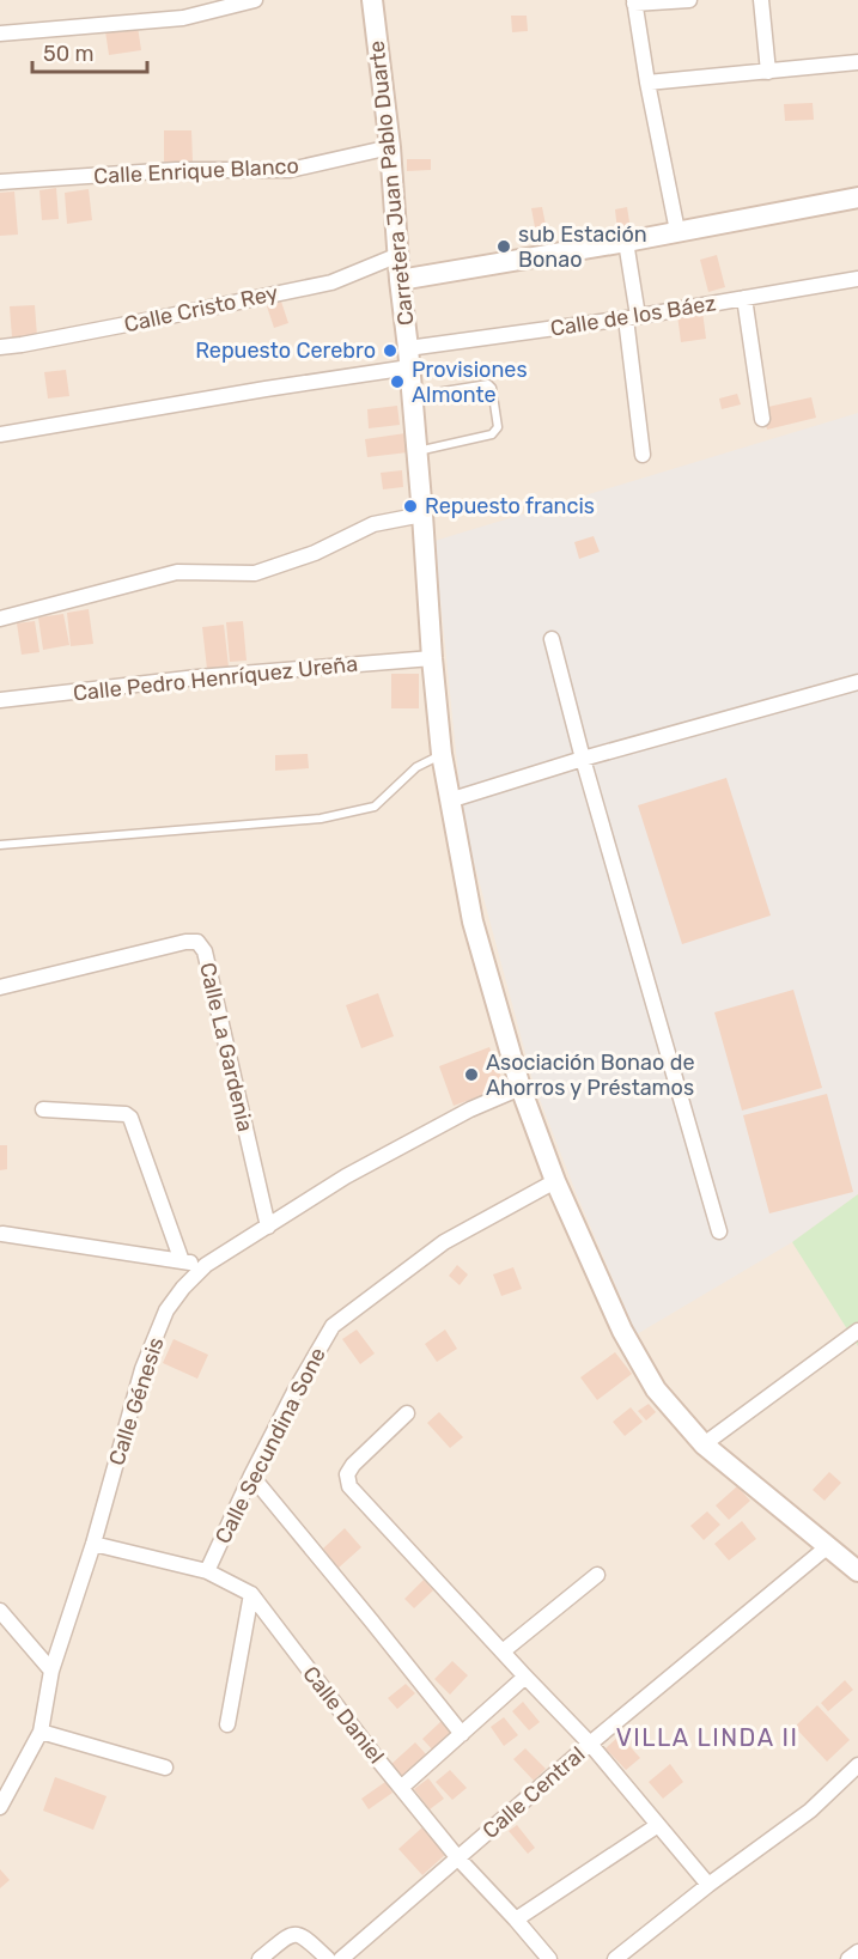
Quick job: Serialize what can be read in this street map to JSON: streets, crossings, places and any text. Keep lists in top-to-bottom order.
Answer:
{
  "streets": {
    "main road": ["Carretera Juan Pablo Duarte"],
    "street": [
      "Calle Enrique Blanco",
      "Calle Cristo Rey",
      "Calle de los Báez",
      "Calle Pedro Henríquez Ureña",
      "Calle La Gardenia",
      "Calle Génesis",
      "Calle Secundina Sone",
      "Calle Daniel",
      "Calle Central"
    ]
  },
  "crossings": [
    ["Calle Enrique Blanco", "Carretera Juan Pablo Duarte"],
    ["Carretera Juan Pablo Duarte", "Calle Cristo Rey"],
    ["Carretera Juan Pablo Duarte", "Calle de los Báez"],
    ["Carretera Juan Pablo Duarte", "Calle Pedro Henríquez Ureña"],
    ["Carretera Juan Pablo Duarte", "Calle Génesis"],
    ["Carretera Juan Pablo Duarte", "Calle Secundina Sone"],
    ["Carretera Juan Pablo Duarte", "Calle Central"],
    ["Calle La Gardenia", "Calle Génesis"],
    ["Calle Génesis", "Calle Daniel"],
    ["Calle Secundina Sone", "Calle Daniel"],
    ["Calle Daniel", "Calle Central"]
  ],
  "districts": ["VILLA LINDA II"],
  "places": [
    "sub Estación Bonao",
    "Repuesto Cerebro",
    "Provisiones Almonte",
    "Repuesto francis",
    "Asociación Bonao de Ahorros y Préstamos"
  ],
  "scale_bar": "50 m"
}
